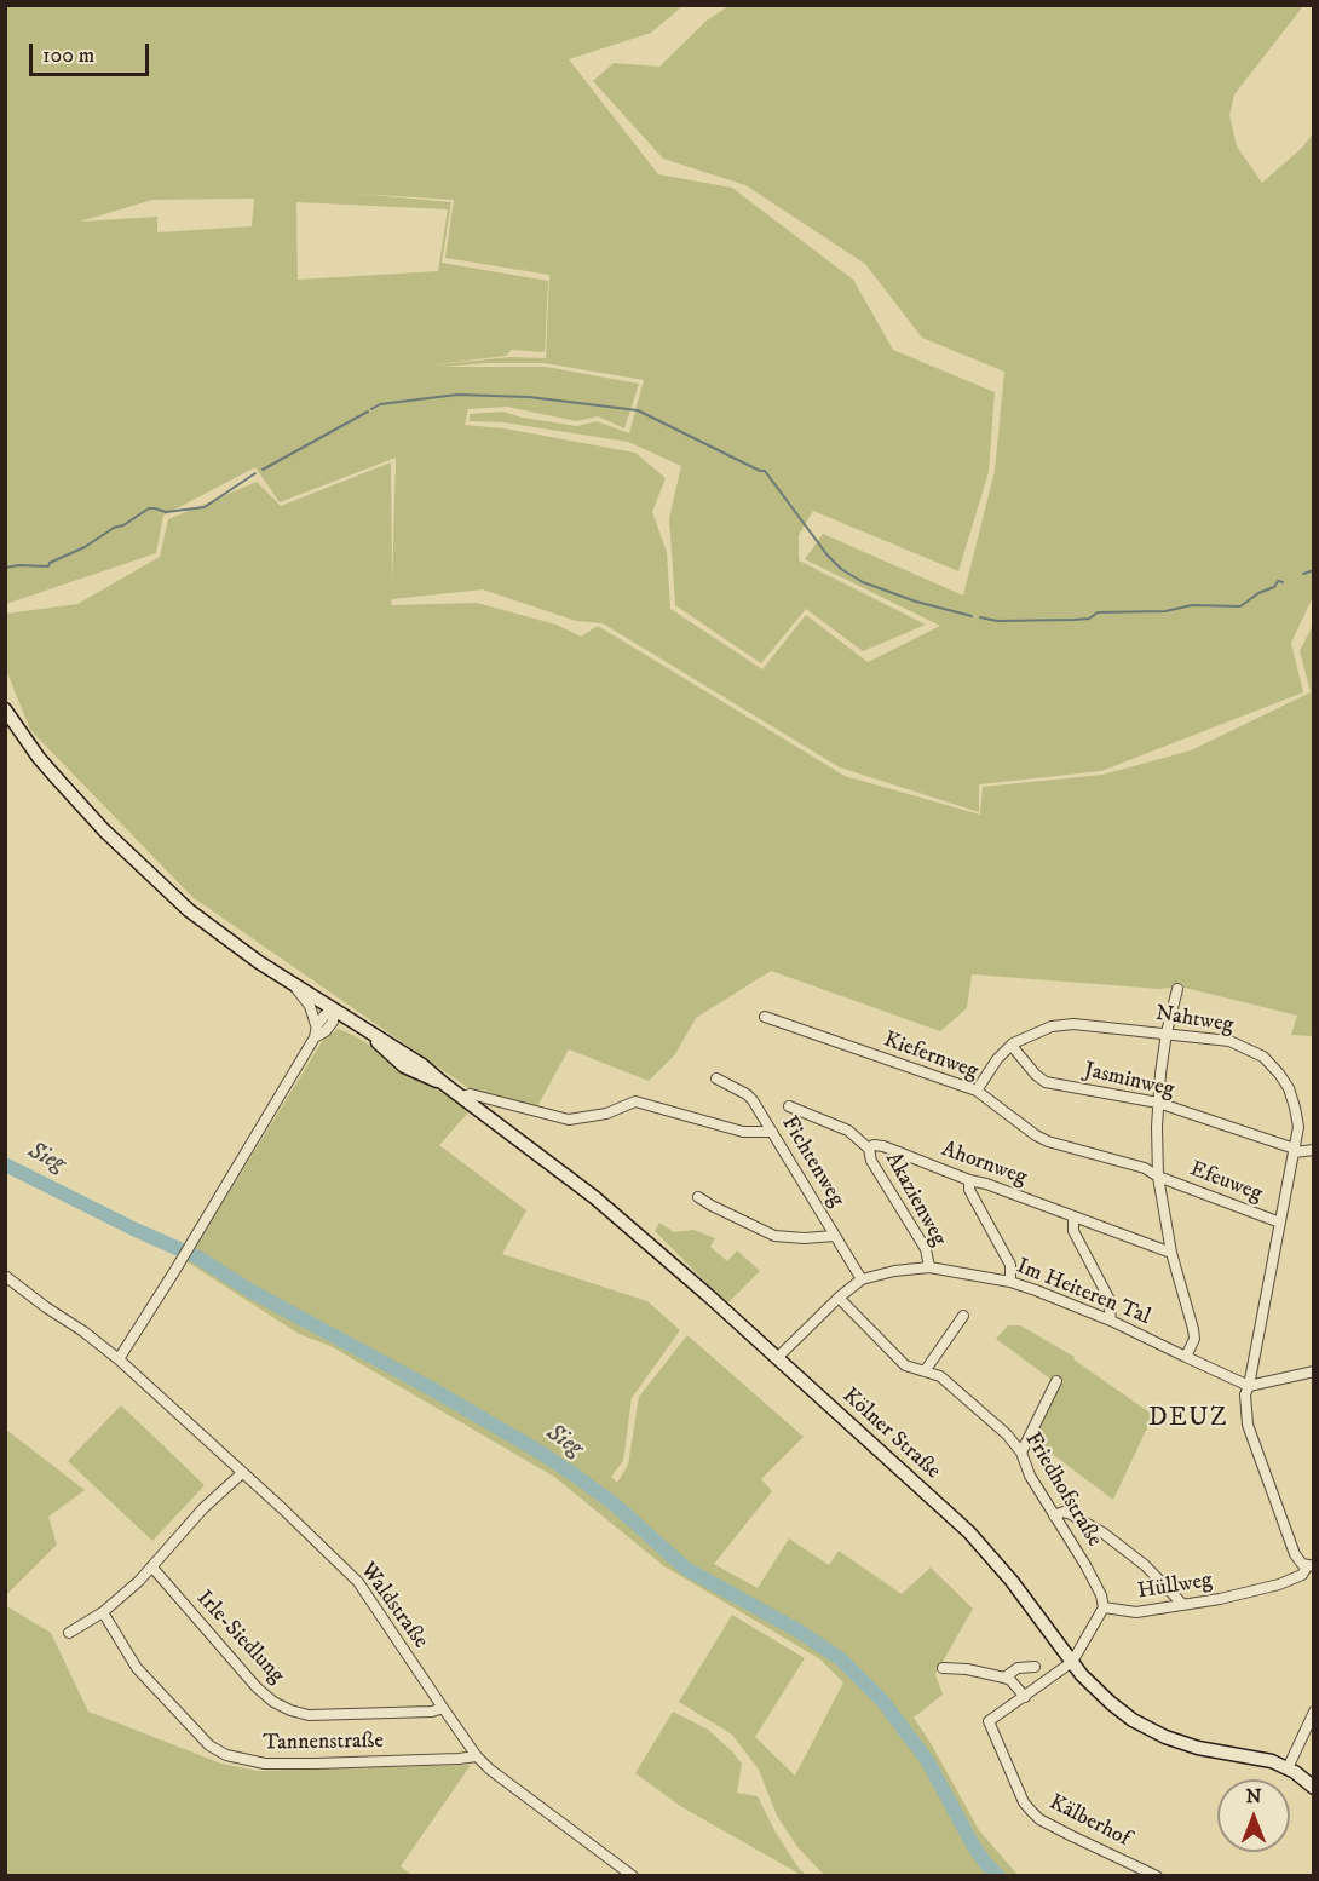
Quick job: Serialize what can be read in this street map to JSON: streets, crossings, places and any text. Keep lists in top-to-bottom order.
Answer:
{
  "streets": {
    "main road": ["Kölner Straße"],
    "street": [
      "Nahtweg",
      "Kiefernweg",
      "Jasminweg",
      "Fichtenweg",
      "Ahornweg",
      "Efeuweg",
      "Akazienweg",
      "Im Heiteren Tal",
      "Friedhofstraße",
      "Hüllweg",
      "Waldstraße",
      "Irle-Siedlung",
      "Tannenstraße",
      "Kälberhof"
    ]
  },
  "crossings": [
    ["Nahtweg", "Kiefernweg"],
    ["Nahtweg", "Jasminweg"],
    ["Nahtweg", "Efeuweg"],
    ["Nahtweg", "Im Heiteren Tal"],
    ["Nahtweg", "Hüllweg"],
    ["Kiefernweg", "Efeuweg"],
    ["Fichtenweg", "Im Heiteren Tal"],
    ["Ahornweg", "Akazienweg"],
    ["Akazienweg", "Im Heiteren Tal"],
    ["Im Heiteren Tal", "Kölner Straße"],
    ["Im Heiteren Tal", "Friedhofstraße"],
    ["Kölner Straße", "Kälberhof"],
    ["Friedhofstraße", "Hüllweg"],
    ["Waldstraße", "Irle-Siedlung"],
    ["Waldstraße", "Tannenstraße"]
  ],
  "districts": ["DEUZ"],
  "water": ["Sieg"],
  "scale_bar": "100 m",
  "north": "top"
}
